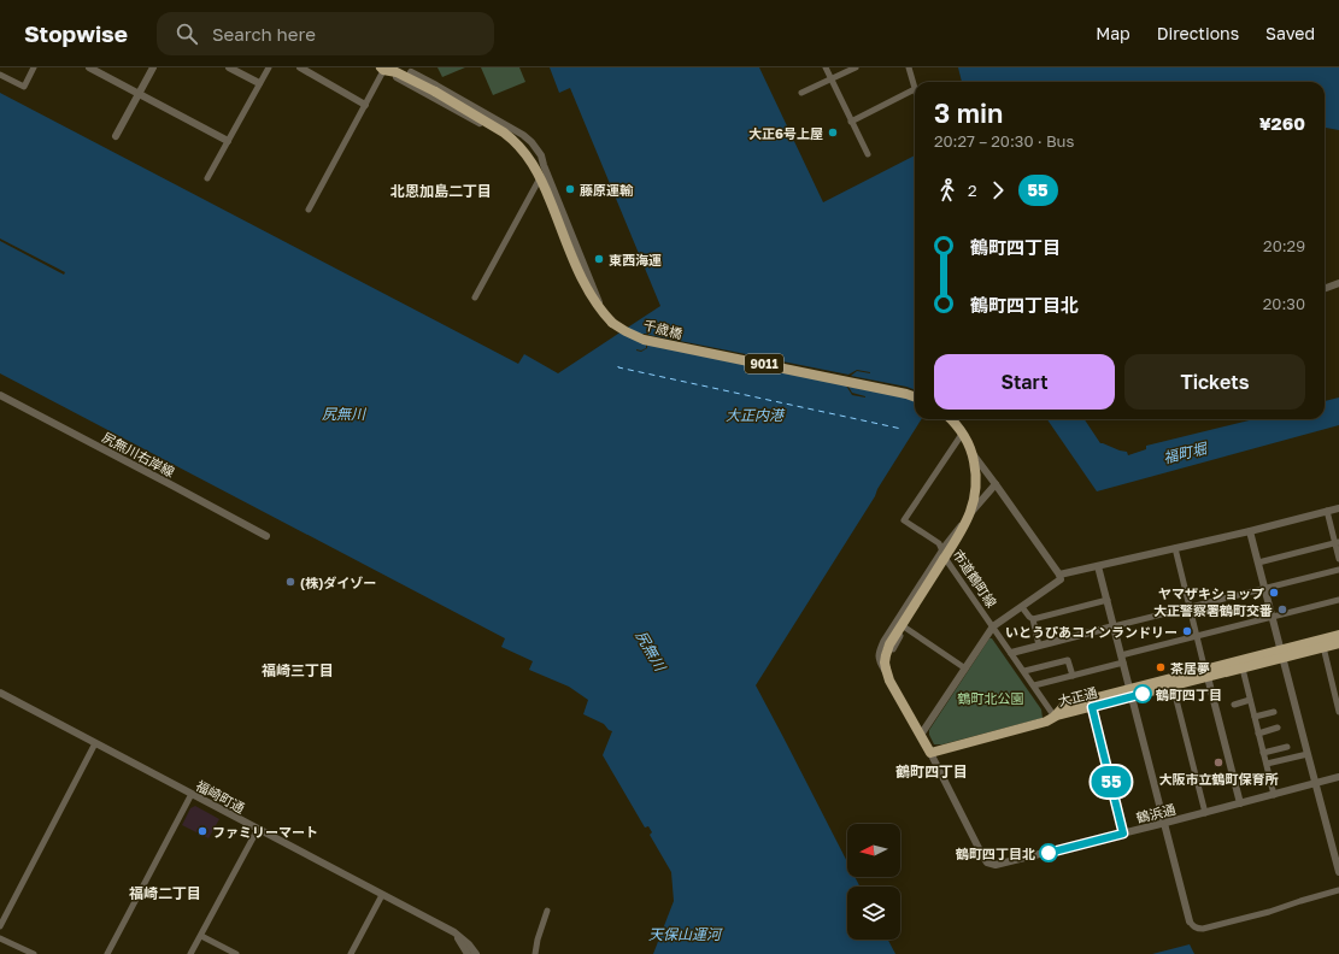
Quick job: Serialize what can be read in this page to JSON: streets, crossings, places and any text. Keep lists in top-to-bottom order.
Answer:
{
  "streets": {
    "main road": ["千歳橋", "9011", "大正通"],
    "street": [
      "尻無川右岸線",
      "市道鶴町線",
      "福崎町通",
      "鶴浜通"
    ]
  },
  "crossings": [
    ["市道鶴町線", "大正通"]
  ],
  "districts": [
    "北恩加島二丁目",
    "福崎三丁目",
    "鶴町四丁目",
    "福崎二丁目"
  ],
  "water": [
    "尻無川",
    "大正内港",
    "福町堀",
    "天保山運河"
  ],
  "parks": ["鶴町北公園"],
  "places": [
    "大正6号上屋",
    "藤原運輸",
    "東西海運",
    "(株)ダイゾー",
    "ヤマザキショップ",
    "大正警察署鶴町交番",
    "いとうぴあコインランドリー",
    "茶居夢",
    "鶴町四丁目",
    "大阪市立鶴町保育所",
    "ファミリーマート",
    "鶴町四丁目北"
  ],
  "lines": ["bus line 55"],
  "north": "left",
  "page": {
    "header": "Stopwise",
    "search": "Search here",
    "nav": ["Map", "Directions", "Saved"],
    "on_map": "55",
    "heading": ["3 min", "20:27 – 20:30 · Bus", "¥260"],
    "legs": ["2", "55"],
    "list": [
      {
        "name": "鶴町四丁目",
        "value": "20:29"
      },
      {
        "name": "鶴町四丁目北",
        "value": "20:30"
      }
    ],
    "buttons": ["Start", "Tickets"]
  }
}
